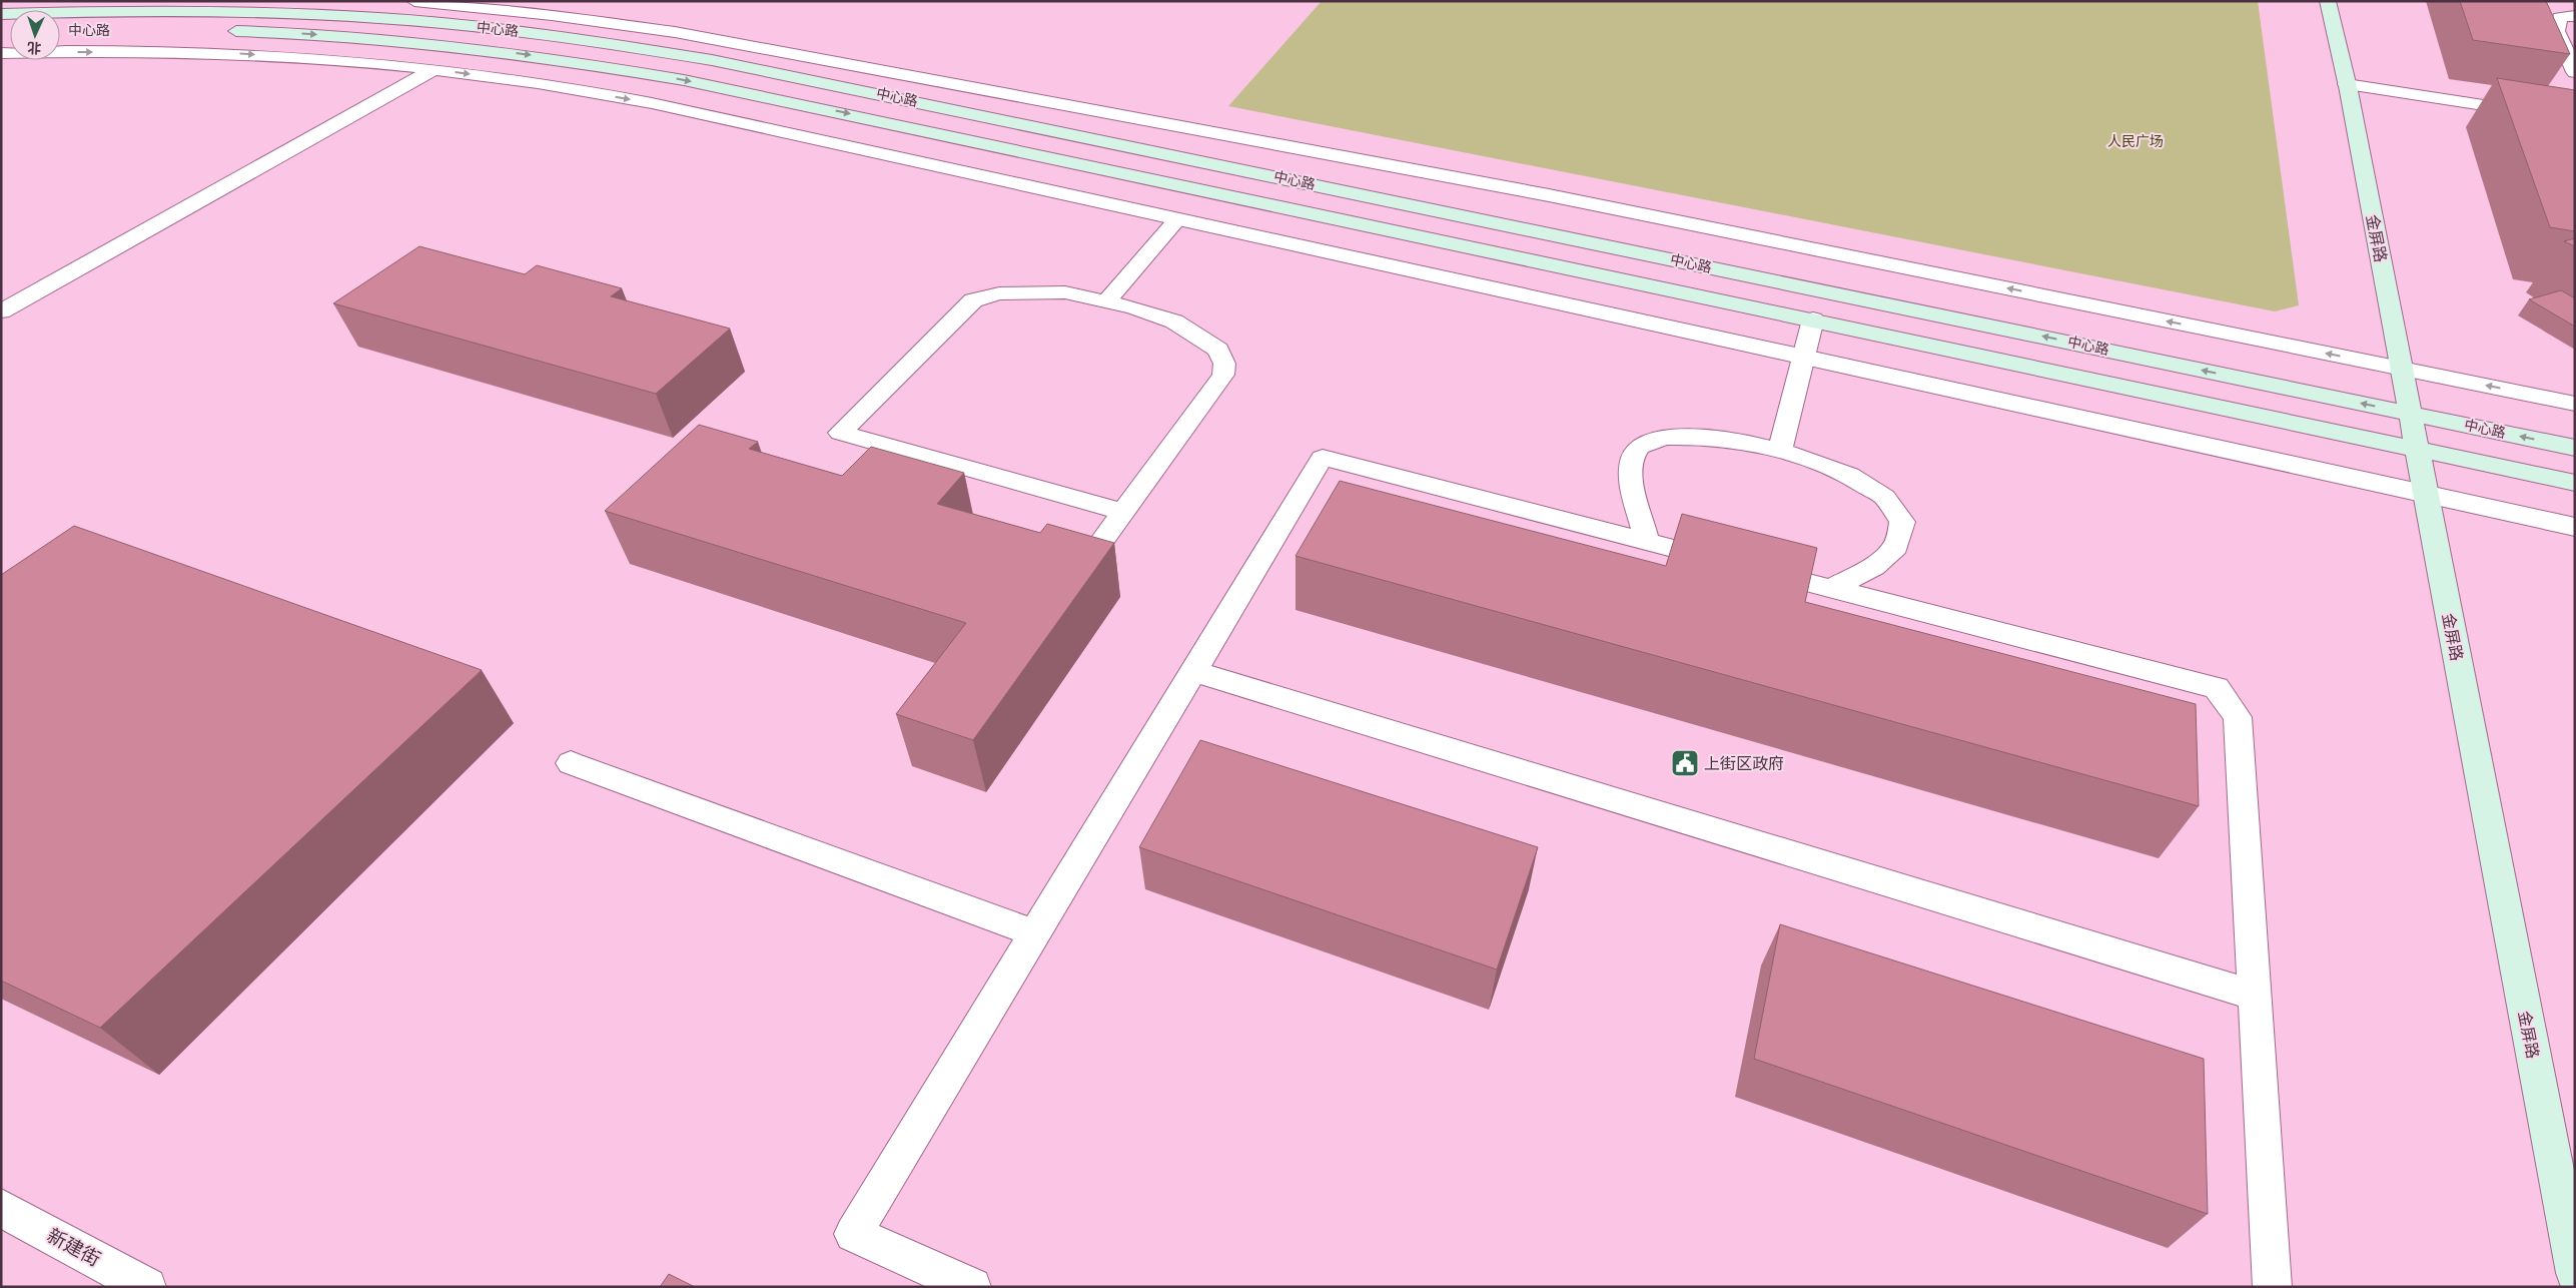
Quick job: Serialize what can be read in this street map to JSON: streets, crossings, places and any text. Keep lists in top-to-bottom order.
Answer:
{
  "streets": {
    "main road": ["中心路", "金屏路"],
    "street": ["新建街"]
  },
  "crossings": [
    ["中心路", "金屏路"]
  ],
  "parks": ["人民广场"],
  "places": {
    "public building": ["上街区政府"]
  },
  "north": "bottom"
}
